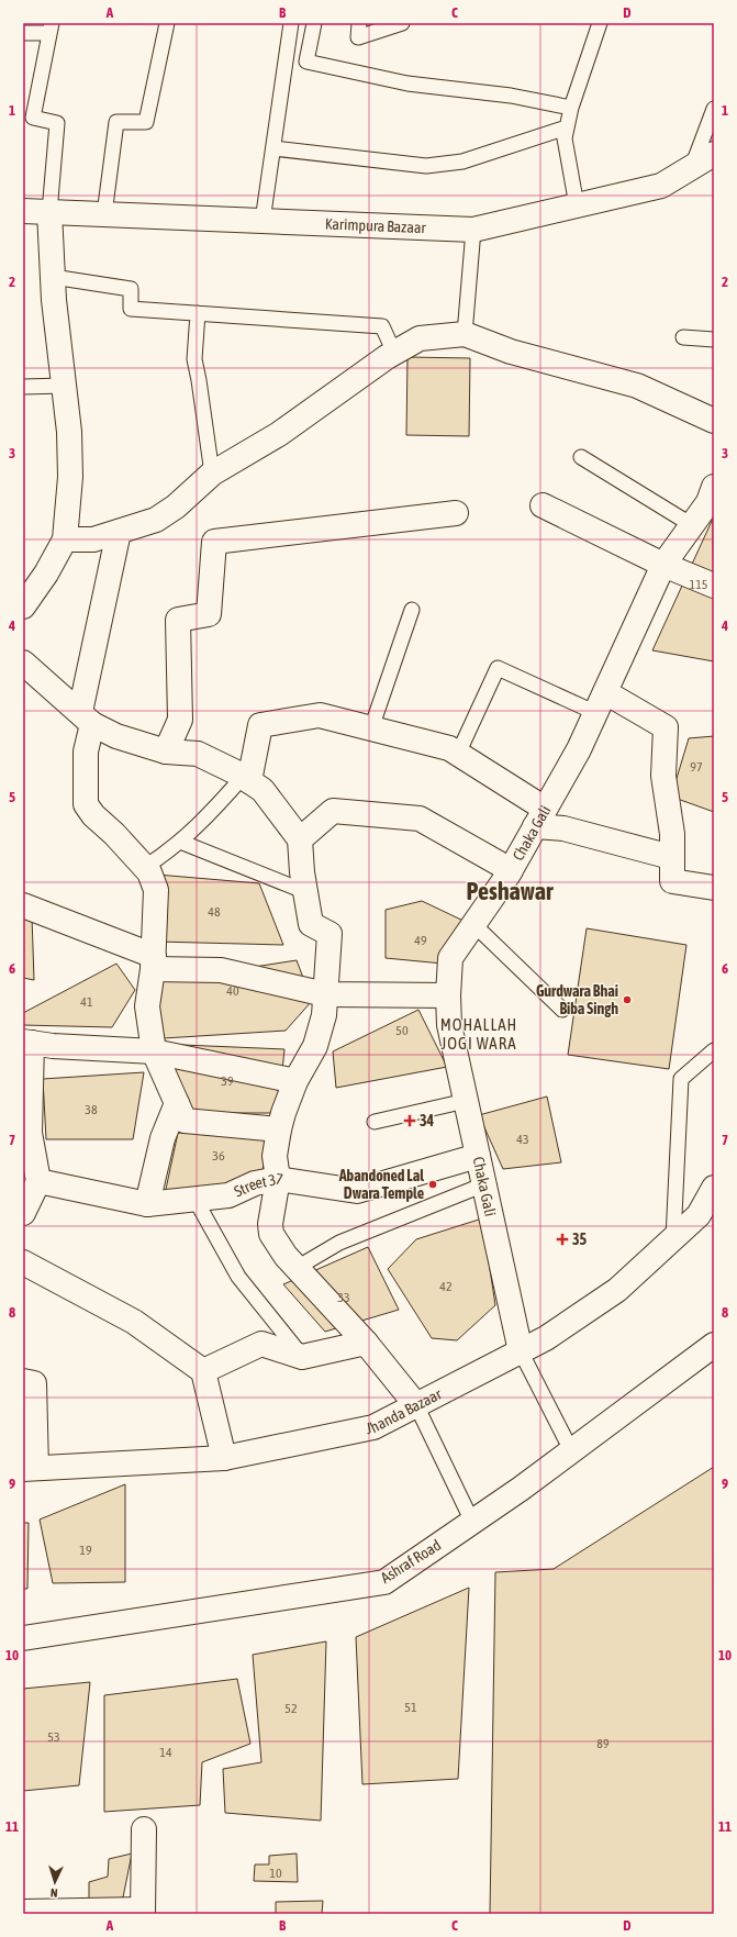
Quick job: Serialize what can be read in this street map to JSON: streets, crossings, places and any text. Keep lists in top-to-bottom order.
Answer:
{
  "streets": {
    "street": [
      "Karimpura Bazaar",
      "Chaka Gali",
      "Street 37",
      "Jhanda Bazaar",
      "Ashraf Road"
    ]
  },
  "crossings": [
    ["Chaka Gali", "Street 37"],
    ["Chaka Gali", "Jhanda Bazaar"]
  ],
  "districts": ["Peshawar", "MOHALLAH JOGI WARA"],
  "places": {
    "other": ["Gurdwara Bhai Biba Singh", "Abandoned Lal Dwara Temple"],
    "health": ["34", "35"]
  },
  "house_numbers": [
    "115",
    "97",
    "48",
    "49",
    "40",
    "41",
    "50",
    "39",
    "38",
    "43",
    "36",
    "42",
    "33",
    "19",
    "51",
    "52",
    "53",
    "89",
    "14",
    "10"
  ],
  "north": "bottom",
  "grid": {
    "columns": [
      "A",
      "B",
      "C",
      "D"
    ],
    "rows": [
      "1",
      "2",
      "3",
      "4",
      "5",
      "6",
      "7",
      "8",
      "9",
      "10",
      "11"
    ]
  }
}
